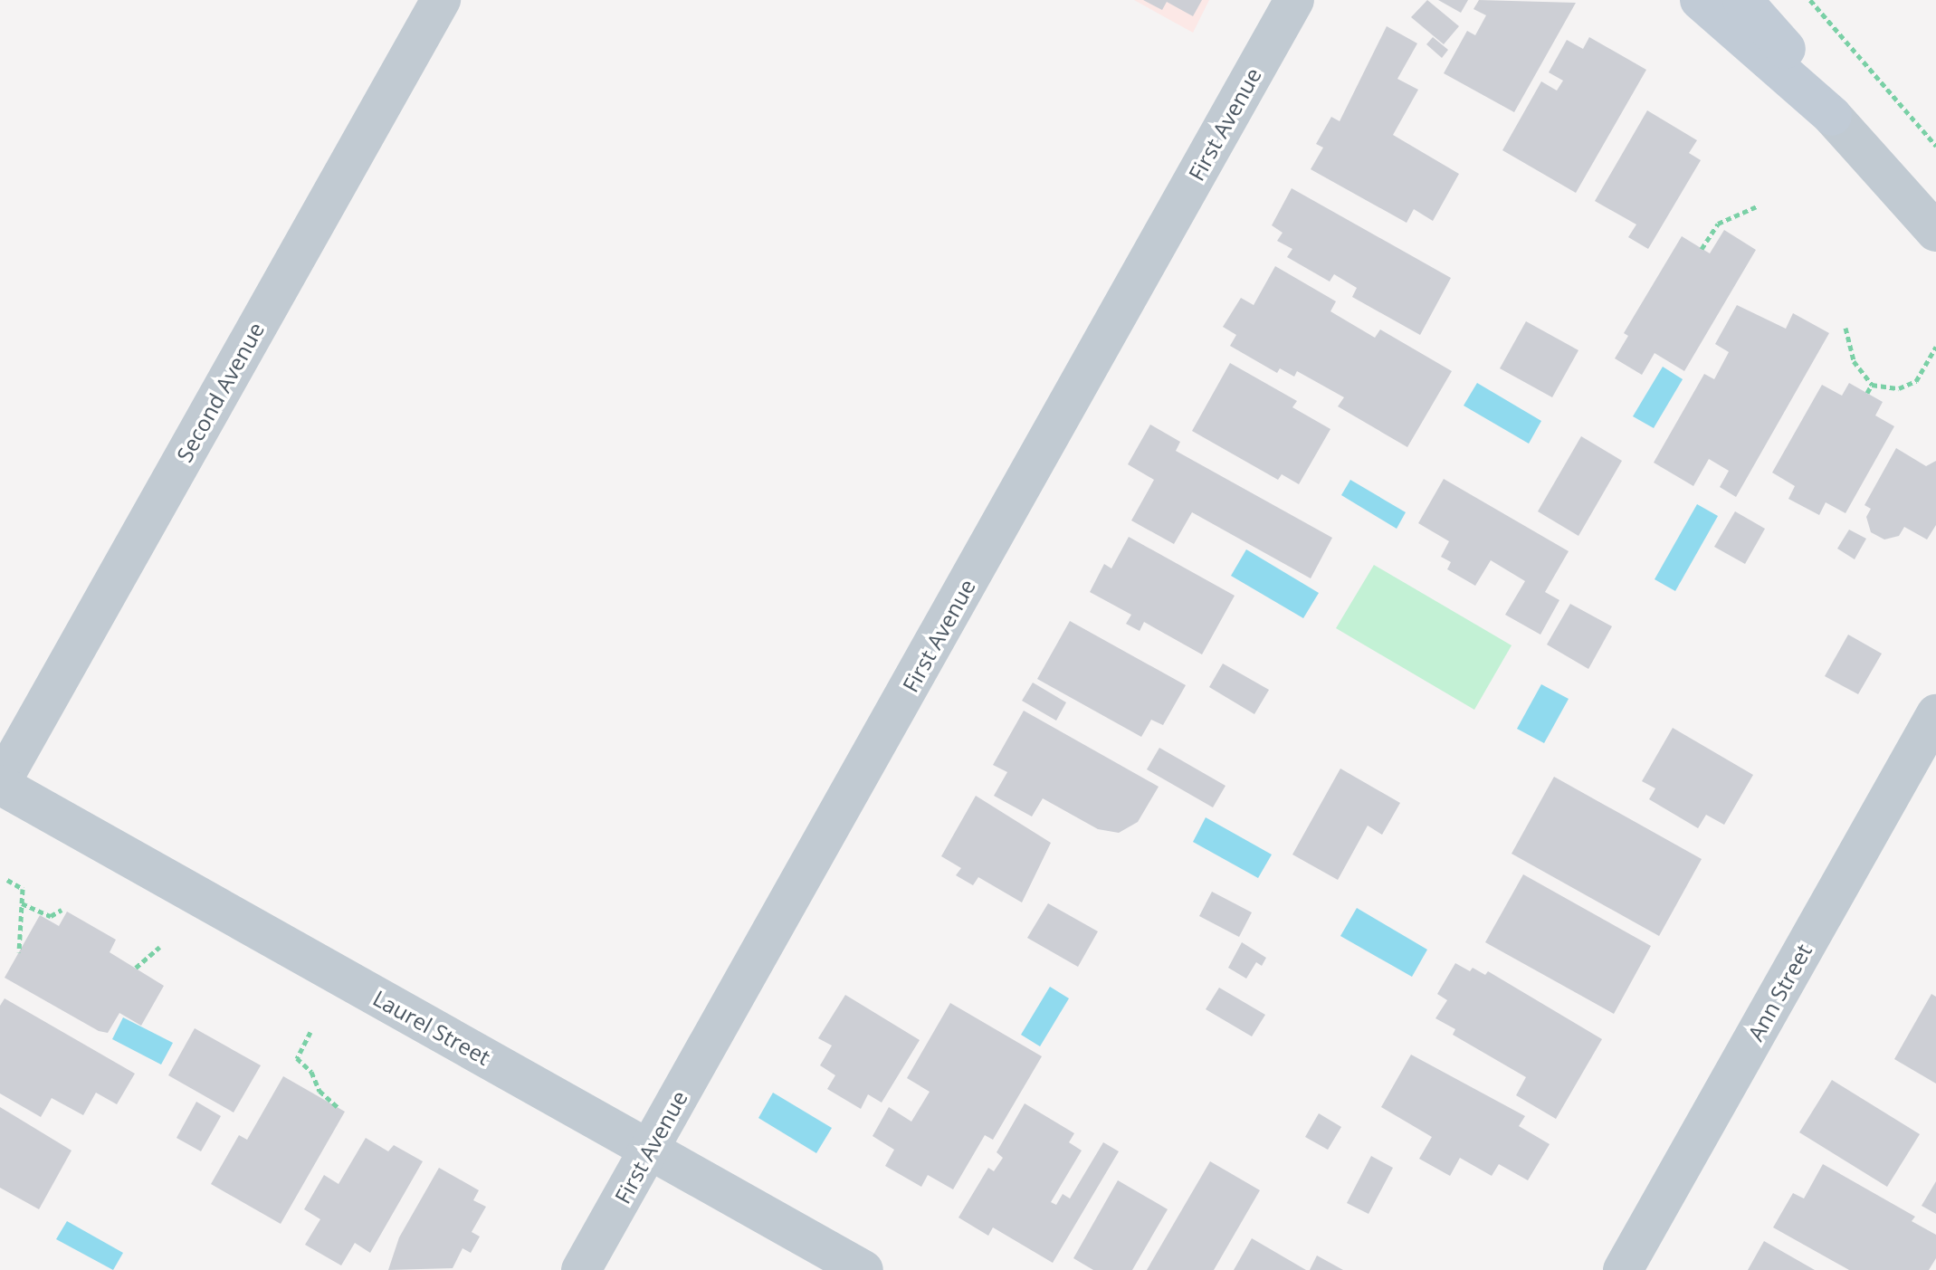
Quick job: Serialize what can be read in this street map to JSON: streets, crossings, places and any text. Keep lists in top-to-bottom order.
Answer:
{
  "streets": {
    "street": [
      "First Avenue",
      "Second Avenue",
      "Ann Street",
      "Laurel Street"
    ]
  },
  "crossings": [
    ["First Avenue", "Laurel Street"],
    ["Second Avenue", "Laurel Street"]
  ]
}
